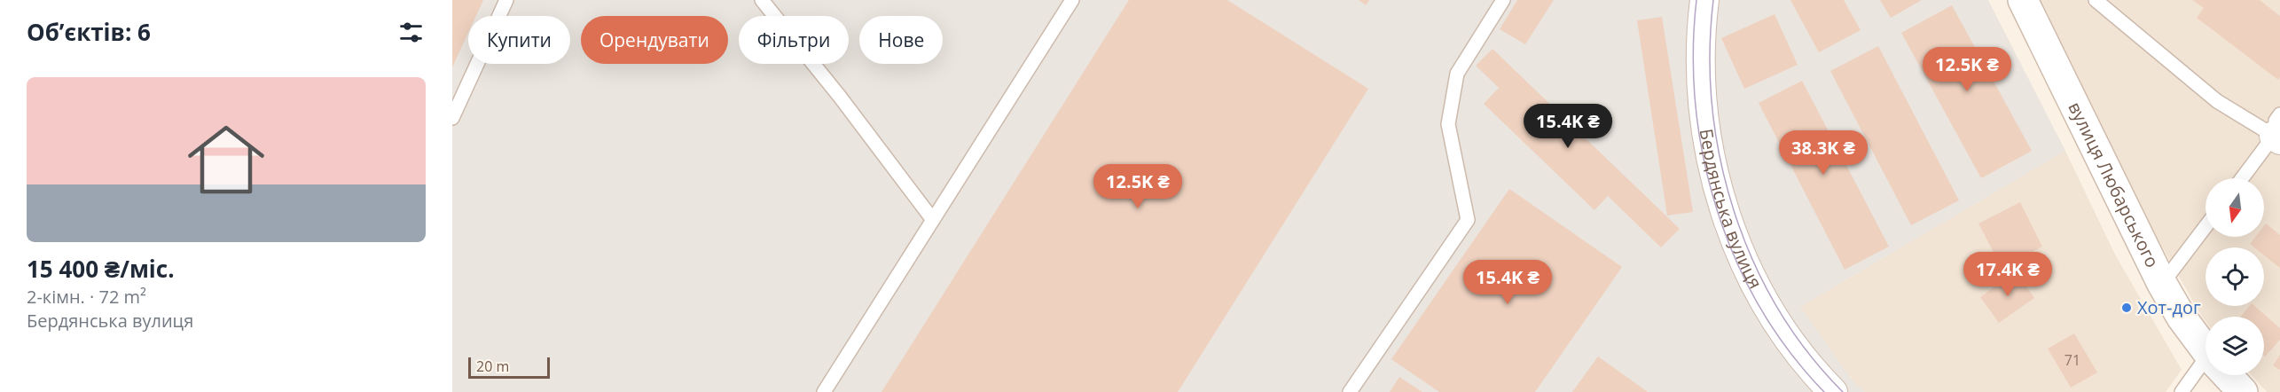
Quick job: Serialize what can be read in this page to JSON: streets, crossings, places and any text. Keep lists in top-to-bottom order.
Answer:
{
  "streets": {
    "main road": ["вулиця Любарського"],
    "street": ["Бердянська вулиця"]
  },
  "places": ["Хот-дог"],
  "house_numbers": ["71"],
  "scale_bar": "20 m",
  "north": "bottom",
  "page": {
    "heading": "Об’єктів: 6",
    "chip": [
      "Купити",
      "Орендувати",
      "Фільтри",
      "Нове"
    ],
    "price": [
      "12.5K ₴",
      "15.4K ₴",
      "38.3K ₴",
      "12.5K ₴",
      "17.4K ₴",
      "15.4K ₴"
    ],
    "list": [
      {
        "name": "15 400 ₴/міс.",
        "note": "2-кімн. · 72 m² · Бердянська вулиця"
      }
    ],
    "scale": "20 m"
  }
}
